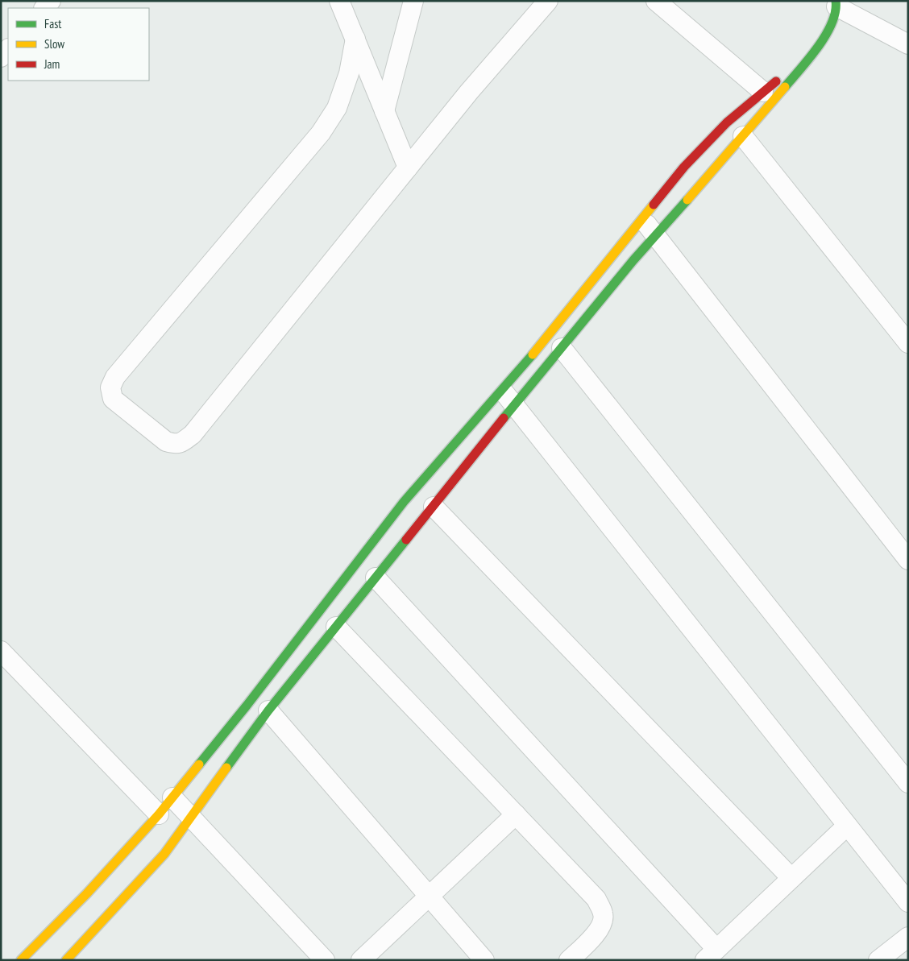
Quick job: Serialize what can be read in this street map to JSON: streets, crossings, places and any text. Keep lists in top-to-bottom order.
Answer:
{
  "legend": ["Fast", "Slow", "Jam"]
}
